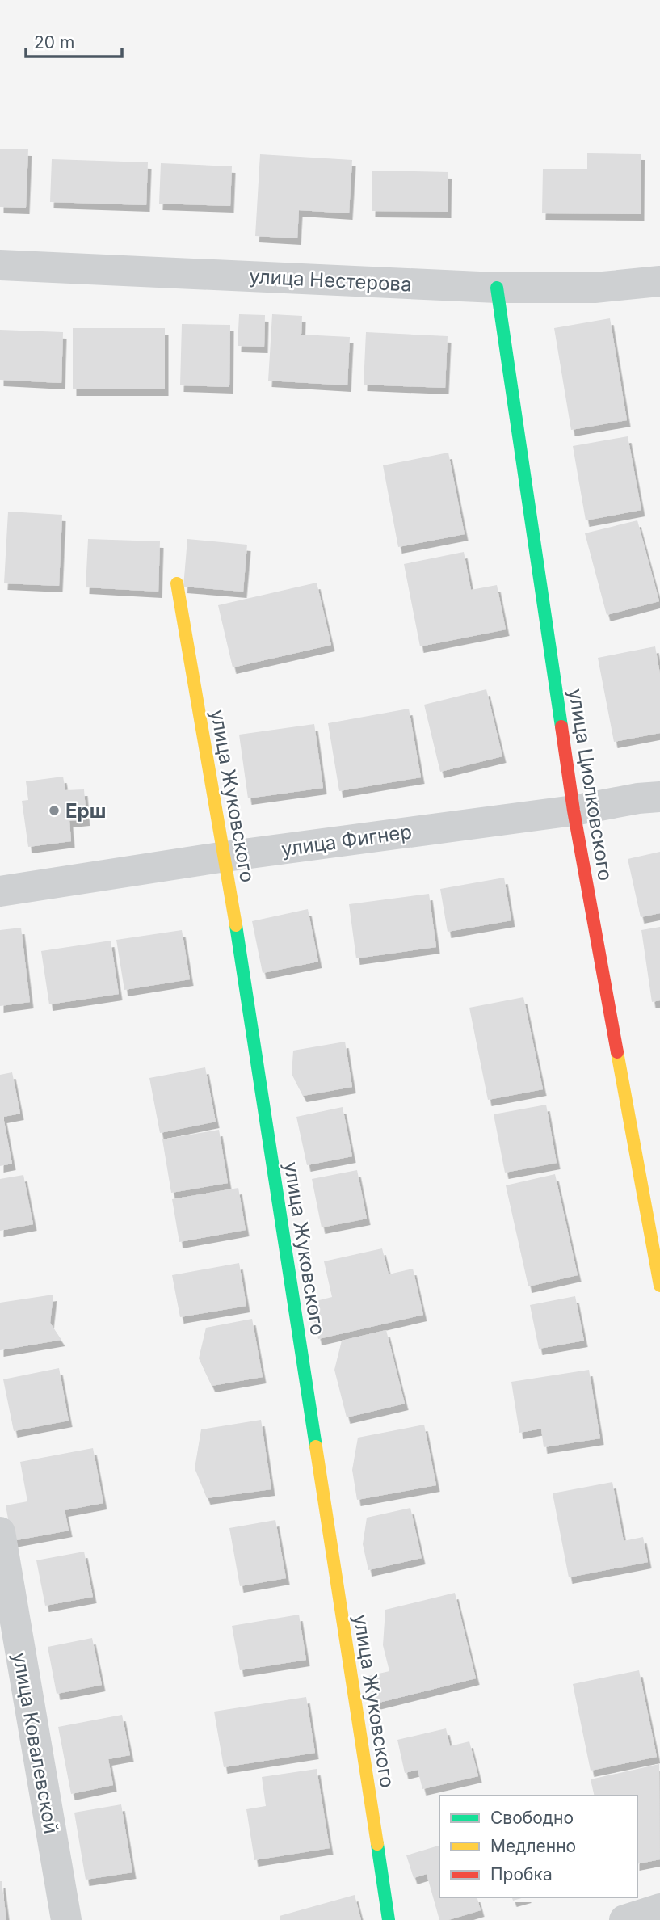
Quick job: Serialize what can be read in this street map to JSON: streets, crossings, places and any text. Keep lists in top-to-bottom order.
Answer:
{
  "streets": {
    "street": [
      "улица Нестерова",
      "улица Циолковского",
      "улица Жуковского",
      "улица Фигнер",
      "улица Ковалевской"
    ]
  },
  "crossings": [
    ["улица Нестерова", "улица Циолковского"],
    ["улица Циолковского", "улица Фигнер"],
    ["улица Жуковского", "улица Фигнер"]
  ],
  "places": ["Ерш"],
  "legend": ["Свободно", "Медленно", "Пробка"],
  "scale_bar": "20 m"
}
